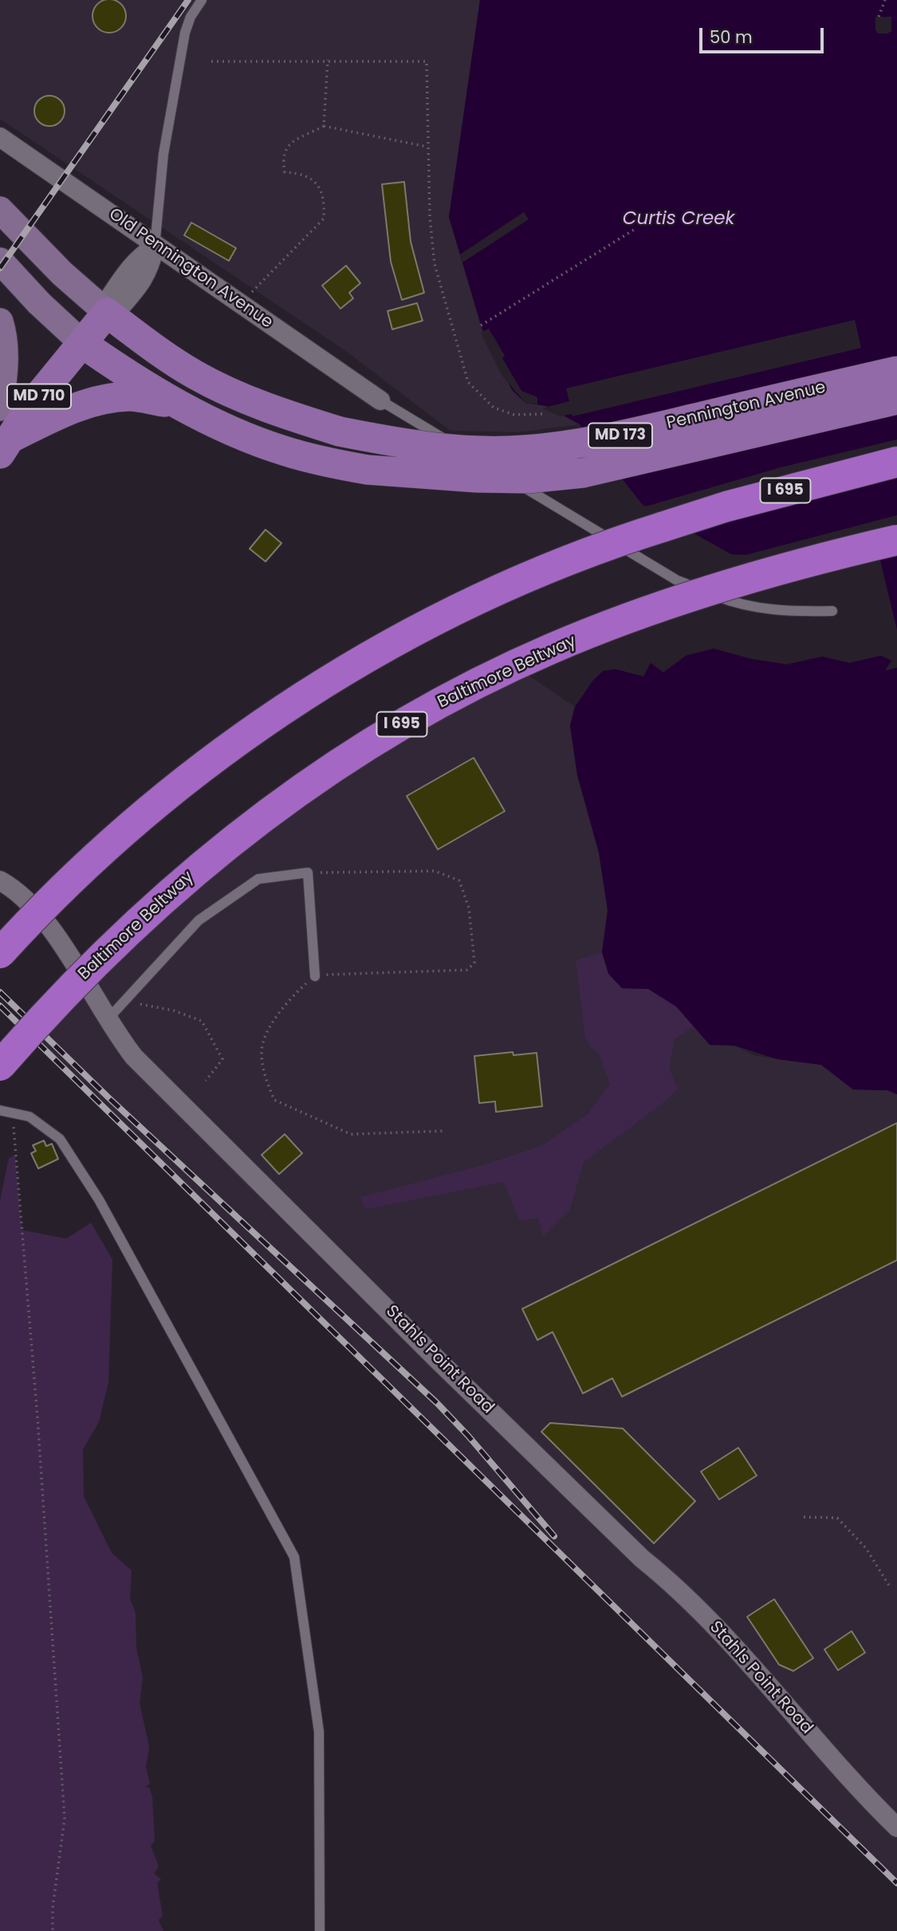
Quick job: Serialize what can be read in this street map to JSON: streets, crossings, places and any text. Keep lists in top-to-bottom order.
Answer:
{
  "streets": {
    "highway": ["I 695", "Baltimore Beltway"],
    "main road": ["MD 710", "Pennington Avenue", "MD 173"],
    "street": ["Old Pennington Avenue", "Stahls Point Road"]
  },
  "crossings": [
    ["MD 710", "Pennington Avenue"]
  ],
  "water": ["Curtis Creek"],
  "scale_bar": "50 m"
}
